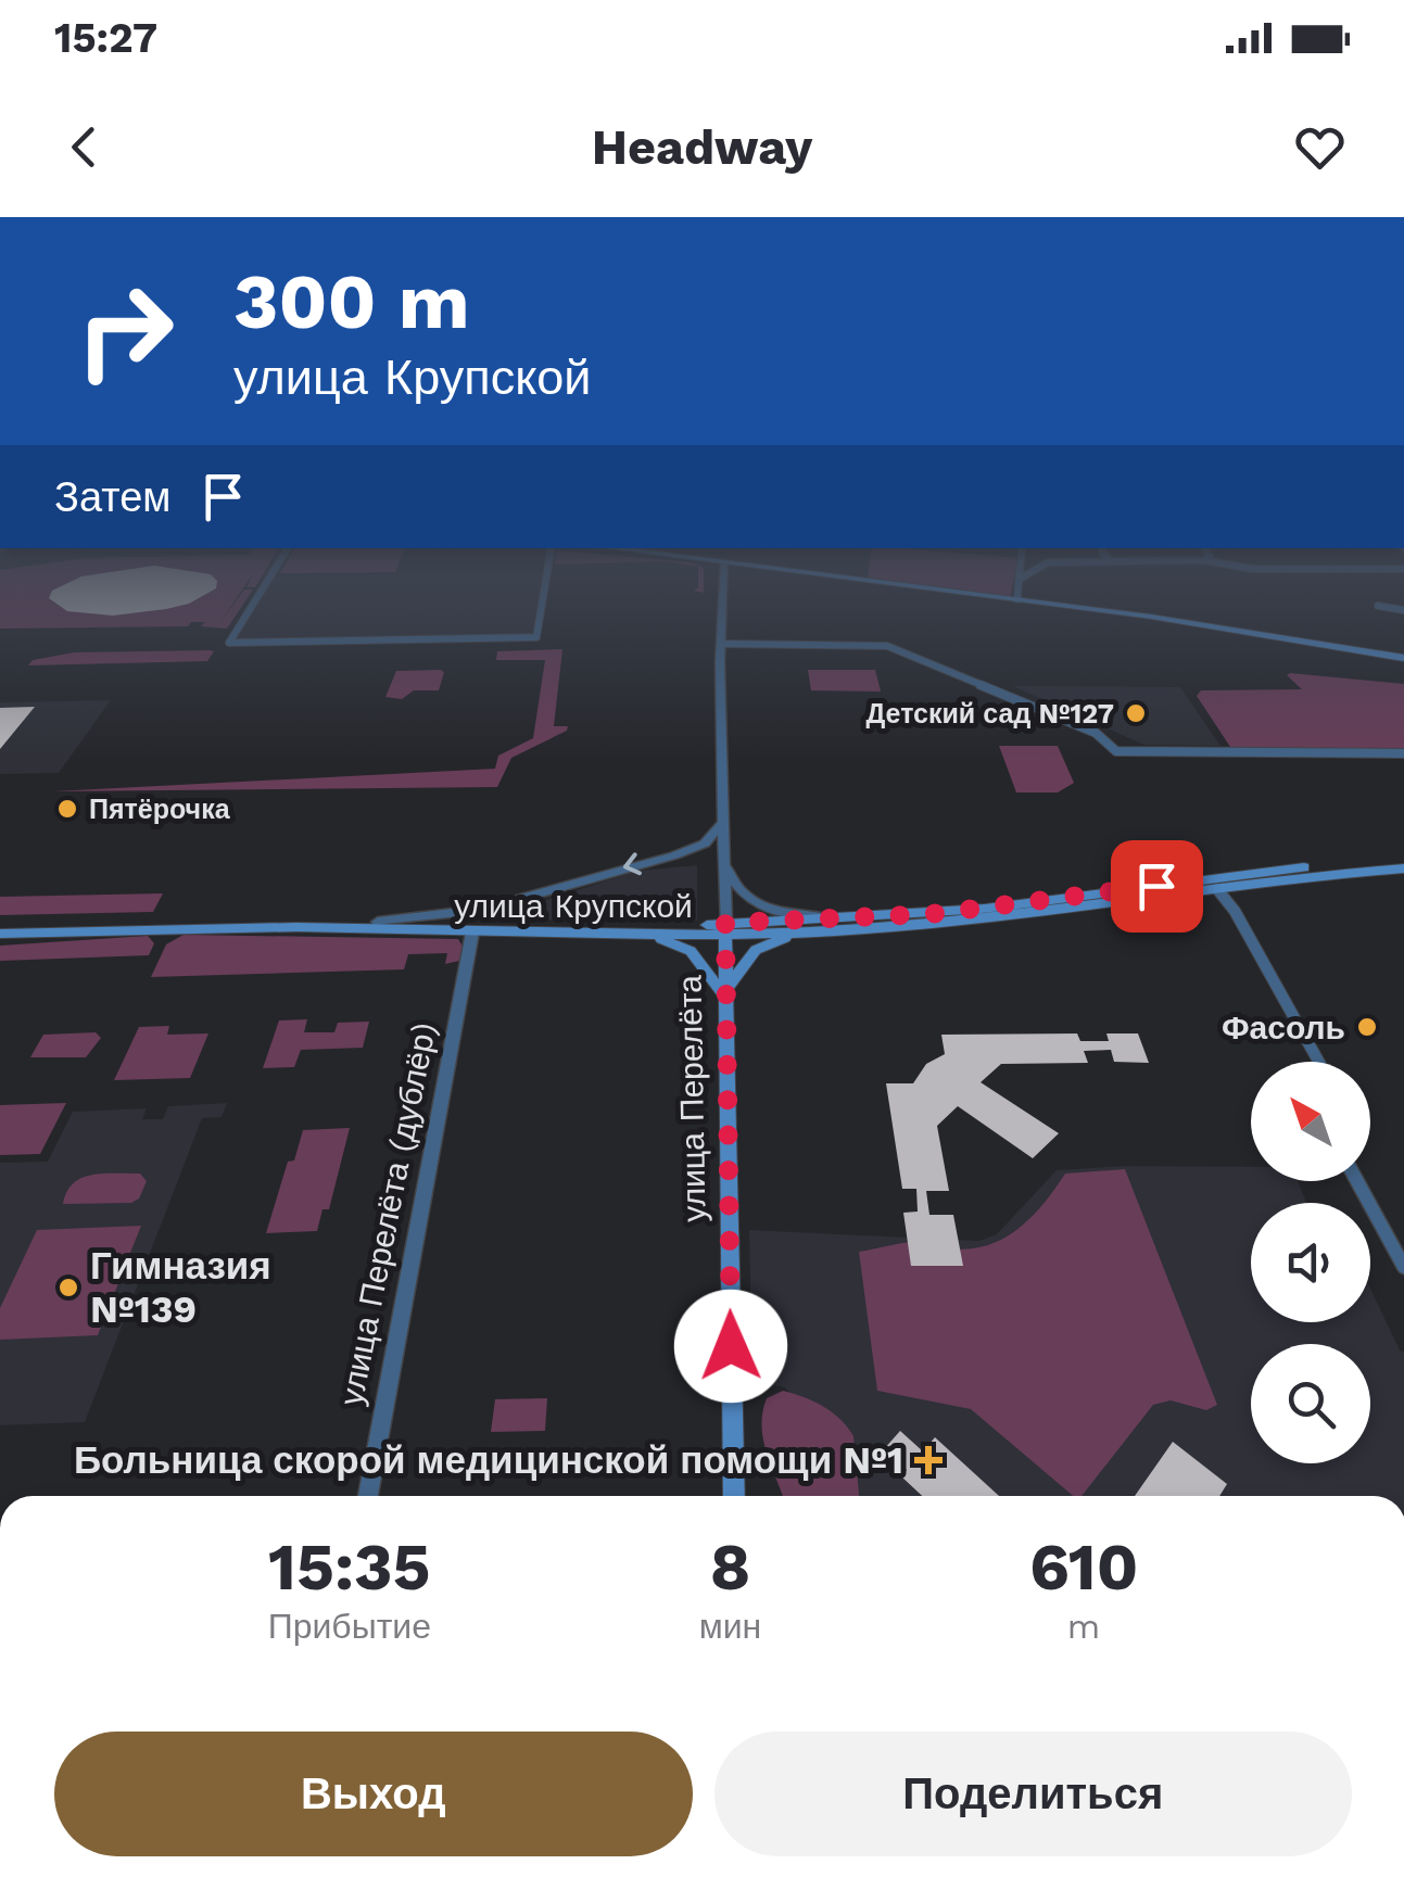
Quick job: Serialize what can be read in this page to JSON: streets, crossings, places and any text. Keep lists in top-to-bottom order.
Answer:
{
  "streets": {
    "main road": ["улица Крупской", "улица Перелёта"],
    "street": ["улица Перелёта (дублёр)"]
  },
  "crossings": [
    ["улица Крупской", "улица Перелёта"],
    ["улица Крупской", "улица Перелёта (дублёр)"]
  ],
  "places": {
    "other": [
      "Детский сад №127",
      "Пятёрочка",
      "Фасоль",
      "Гимназия №139"
    ],
    "health": ["Больница скорой медицинской помощи №1"]
  },
  "north": "top left",
  "page": {
    "status": "15:27",
    "header": "Headway",
    "turn": ["300 m", "улица Крупской"],
    "then": "Затем",
    "eta": [
      "15:35",
      "Прибытие",
      "8",
      "мин",
      "610",
      "m"
    ],
    "buttons": ["Выход", "Поделиться"]
  }
}
